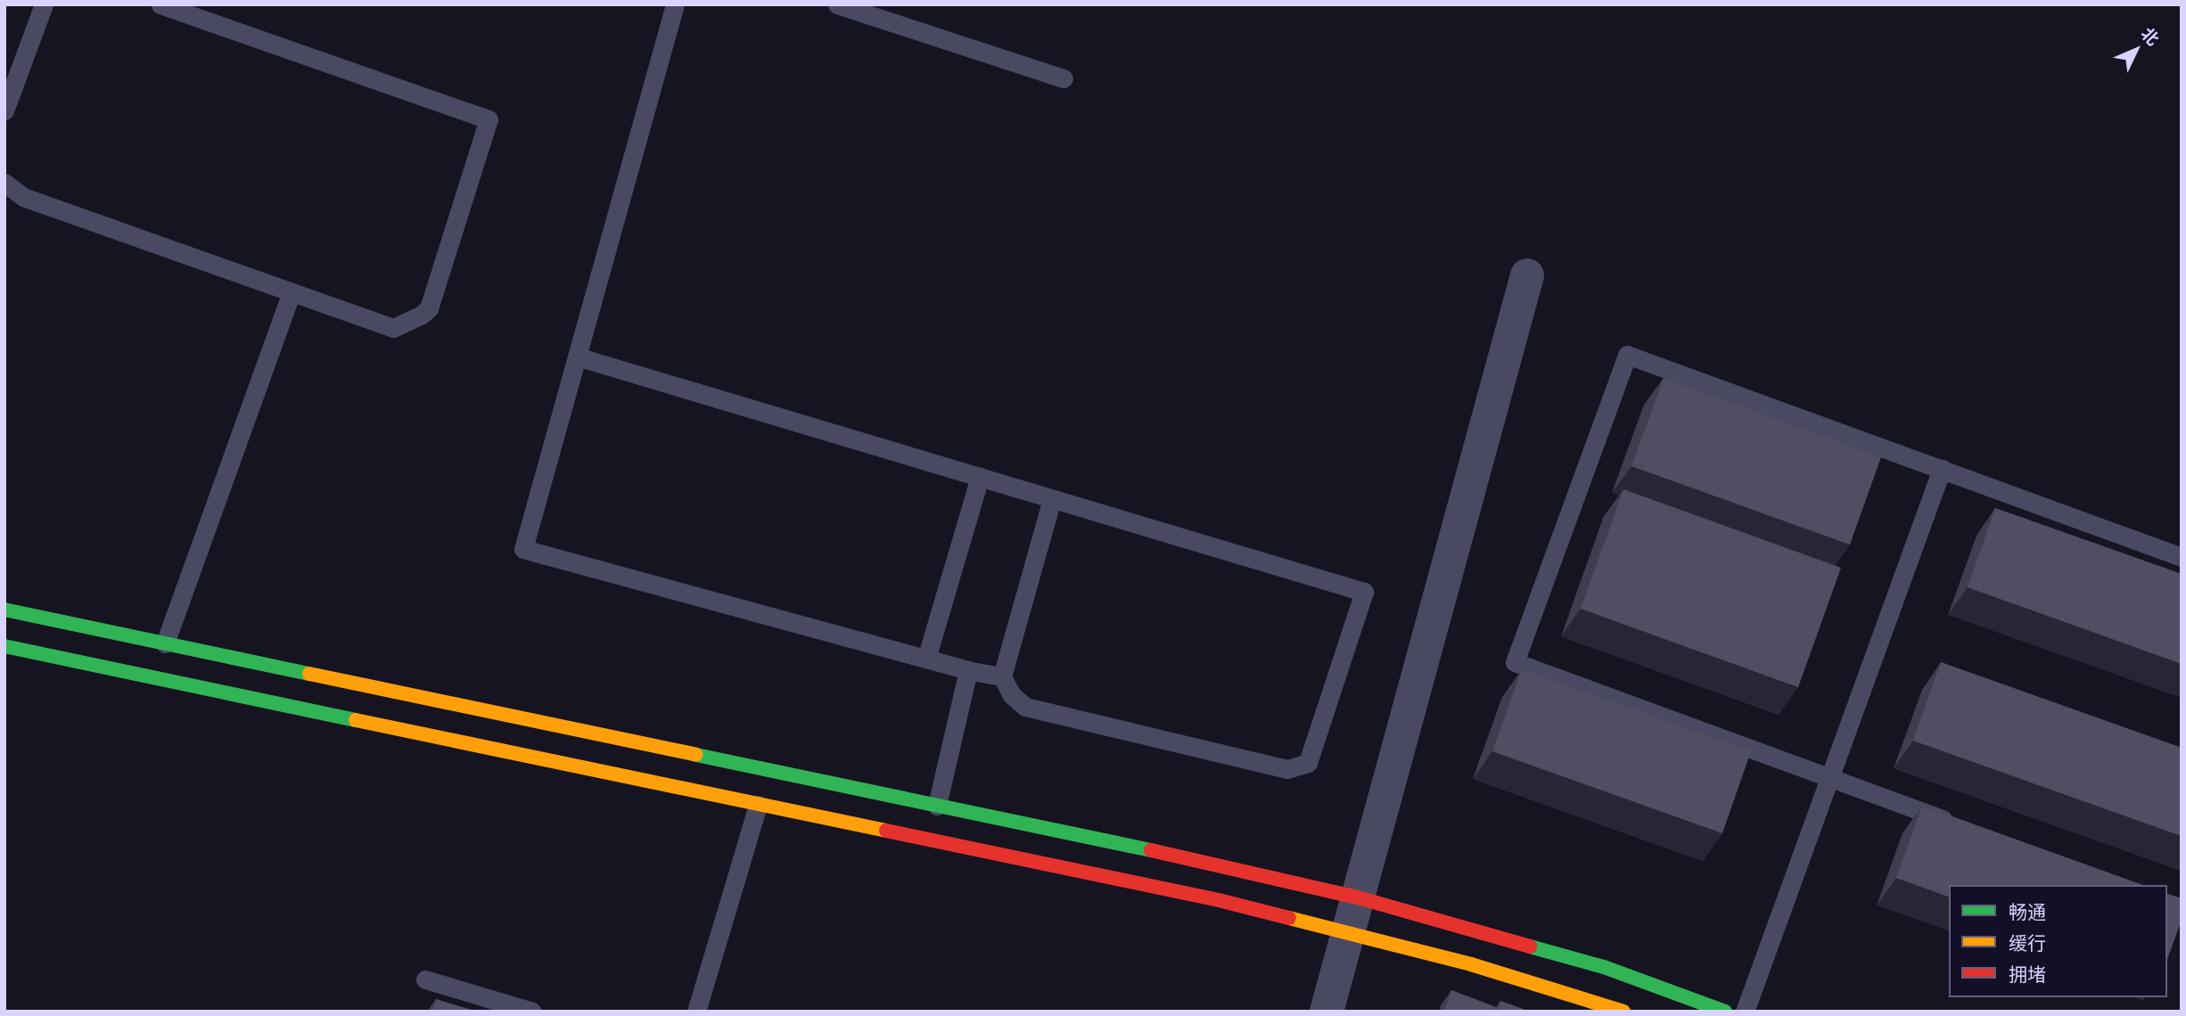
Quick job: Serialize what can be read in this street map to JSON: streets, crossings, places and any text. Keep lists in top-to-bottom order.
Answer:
{
  "legend": ["畅通", "缓行", "拥堵"],
  "north": "top right"
}
